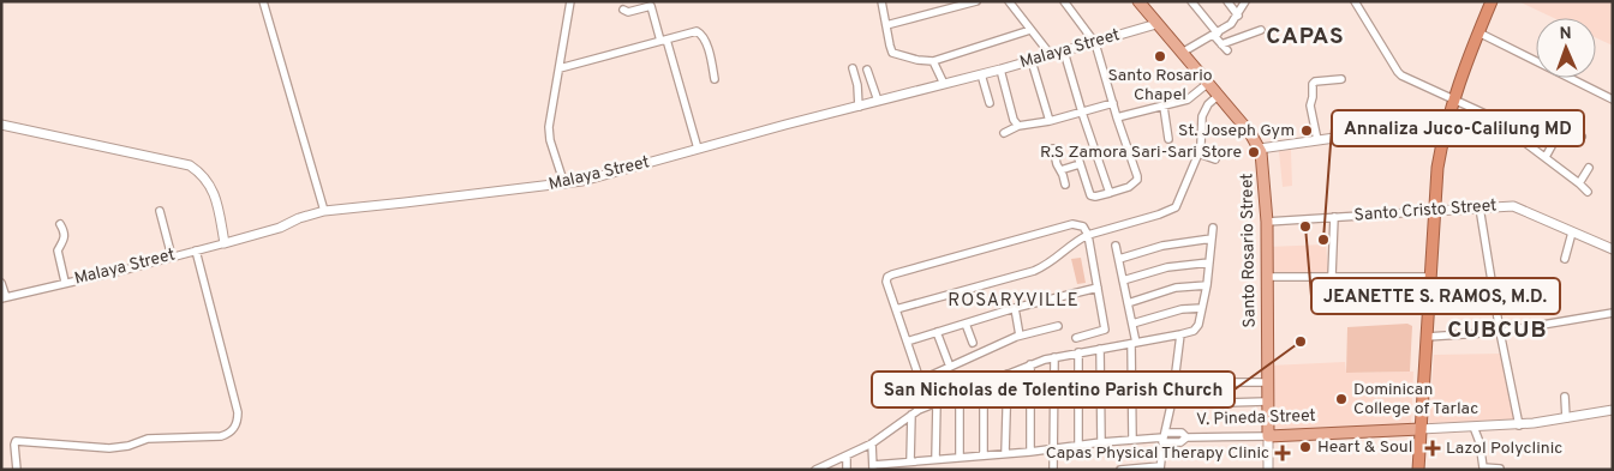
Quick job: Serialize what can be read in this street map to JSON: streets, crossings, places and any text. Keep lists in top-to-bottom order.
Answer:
{
  "streets": {
    "main road": ["Santo Rosario Street", "V. Pineda Street"],
    "street": ["Malaya Street", "Santo Cristo Street"]
  },
  "crossings": [
    ["Malaya Street", "Santo Rosario Street"],
    ["Santo Cristo Street", "Santo Rosario Street"],
    ["Santo Rosario Street", "V. Pineda Street"]
  ],
  "districts": ["CAPAS", "ROSARYVILLE", "CUBCUB"],
  "places": {
    "other": [
      "Santo Rosario Chapel",
      "St. Joseph Gym",
      "R.S Zamora Sari-Sari Store",
      "JEANETTE S. RAMOS, M.D.",
      "Annaliza Juco-Calilung MD",
      "San Nicholas de Tolentino Parish Church",
      "Dominican College of Tarlac",
      "Heart & Soul"
    ],
    "health": ["Lazol Polyclinic", "Capas Physical Therapy Clinic"]
  },
  "north": "top"
}
